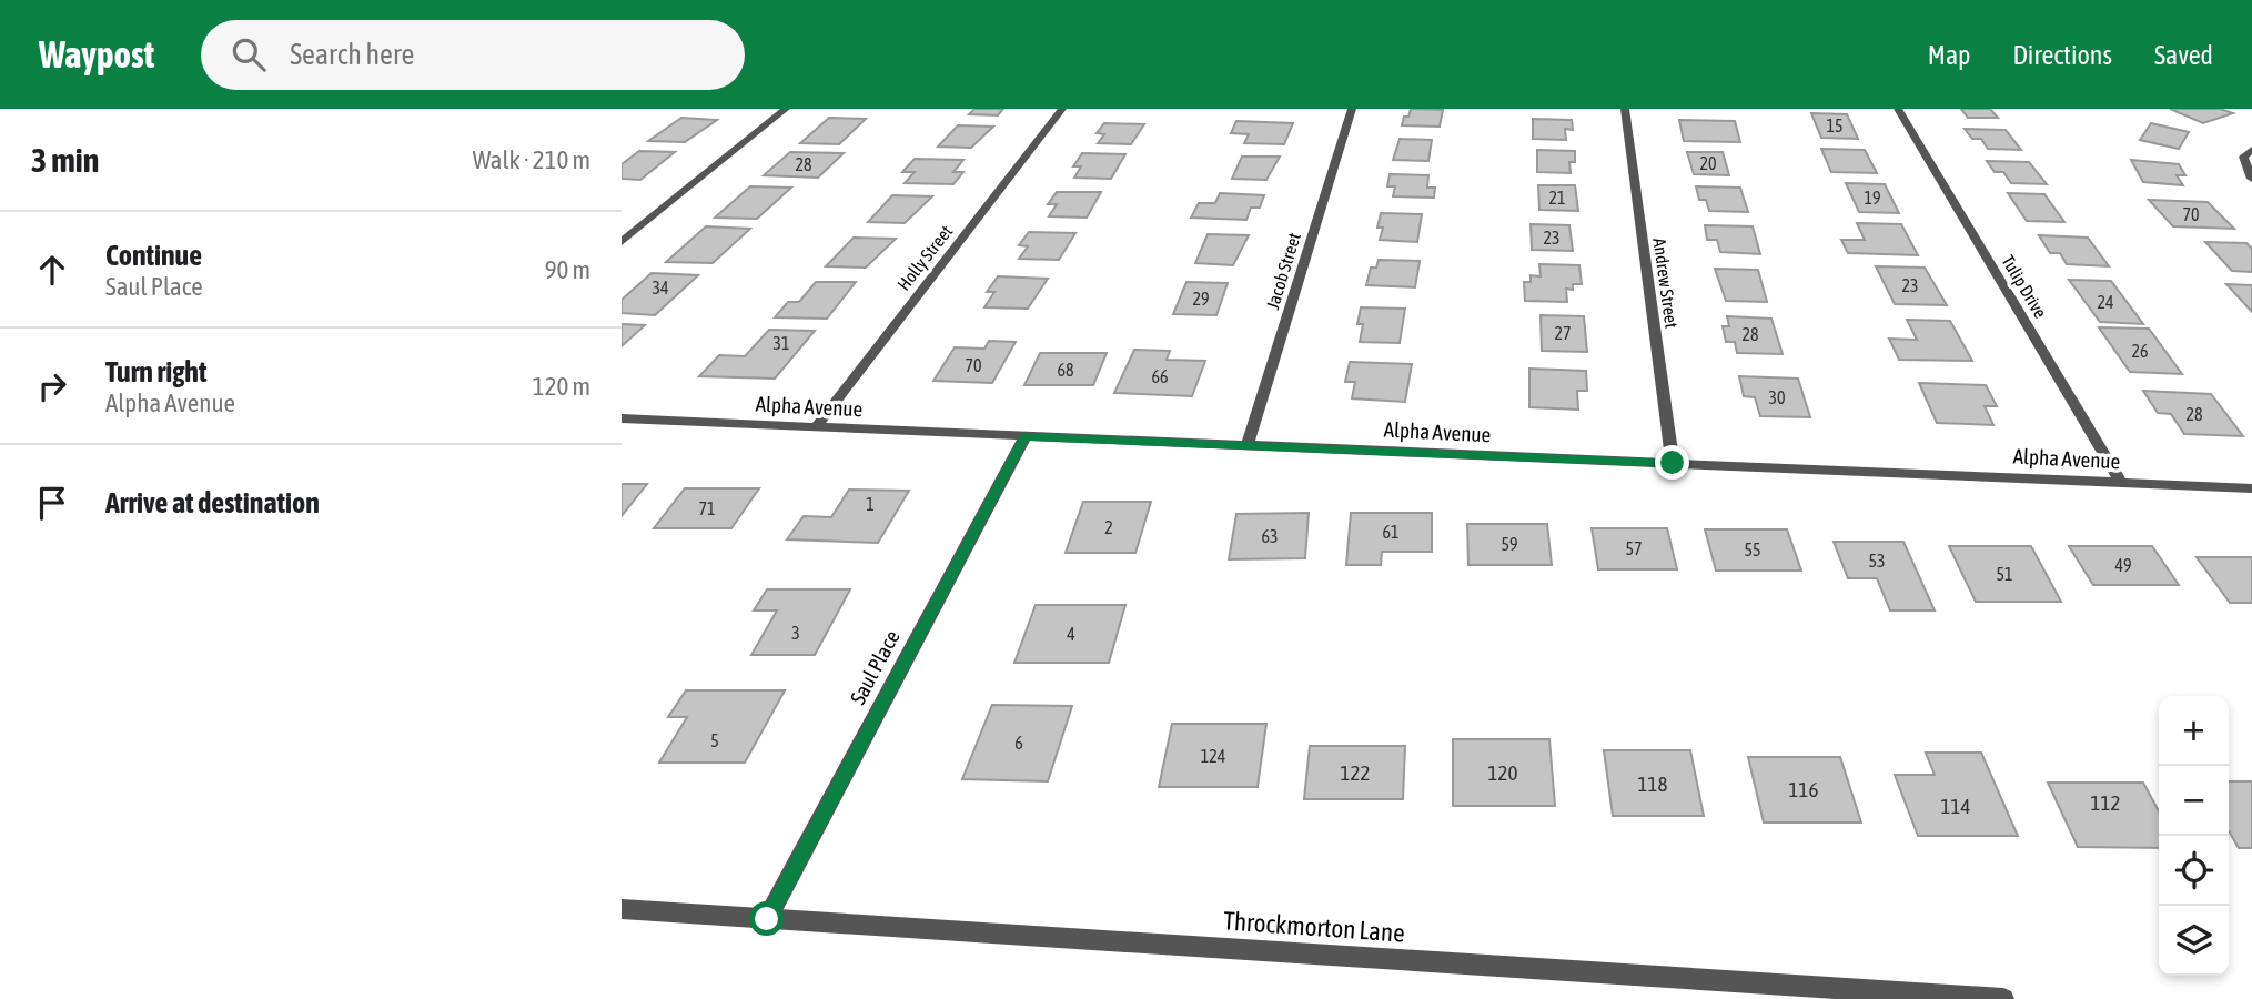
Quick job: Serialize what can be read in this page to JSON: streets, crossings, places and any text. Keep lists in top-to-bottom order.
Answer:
{
  "streets": {
    "street": [
      "Holly Street",
      "Jacob Street",
      "Andrew Street",
      "Tulip Drive",
      "Alpha Avenue",
      "Saul Place",
      "Throckmorton Lane"
    ]
  },
  "crossings": [
    ["Holly Street", "Alpha Avenue"],
    ["Jacob Street", "Alpha Avenue"],
    ["Andrew Street", "Alpha Avenue"],
    ["Tulip Drive", "Alpha Avenue"],
    ["Alpha Avenue", "Saul Place"],
    ["Saul Place", "Throckmorton Lane"]
  ],
  "house_numbers": [
    "15",
    "20",
    "28",
    "21",
    "19",
    "70",
    "23",
    "23",
    "34",
    "29",
    "24",
    "27",
    "28",
    "31",
    "26",
    "70",
    "68",
    "66",
    "30",
    "28",
    "1",
    "71",
    "2",
    "61",
    "63",
    "59",
    "57",
    "55",
    "53",
    "49",
    "51",
    "3",
    "4",
    "5",
    "6",
    "124",
    "122",
    "120",
    "118",
    "116",
    "112",
    "114"
  ],
  "page": {
    "header": "Waypost",
    "search": "Search here",
    "nav": ["Map", "Directions", "Saved"],
    "heading": ["3 min", "Walk · 210 m"],
    "list": [
      ["Continue", "Saul Place", "90 m"],
      ["Turn right", "Alpha Avenue", "120 m"],
      "Arrive at destination"
    ],
    "map_buttons": ["+", "−"]
  }
}
